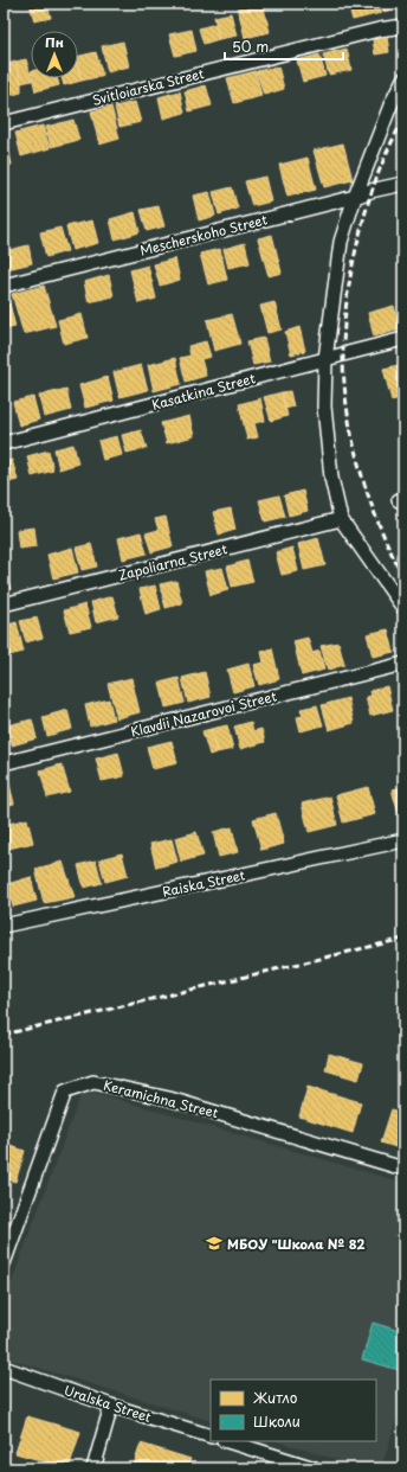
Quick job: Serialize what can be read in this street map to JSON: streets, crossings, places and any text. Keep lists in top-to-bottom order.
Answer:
{
  "streets": {
    "street": [
      "Svitloiarska Street",
      "Mescherskoho Street",
      "Kasatkina Street",
      "Zapoliarna Street",
      "Klavdii Nazarovoi Street",
      "Raiska Street",
      "Keramichna Street",
      "Uralska Street"
    ]
  },
  "places": {
    "school or university": ["МБОУ \"Школа № 82"]
  },
  "legend": ["Житло", "Школи"],
  "scale_bar": "50 m",
  "north": "top"
}
